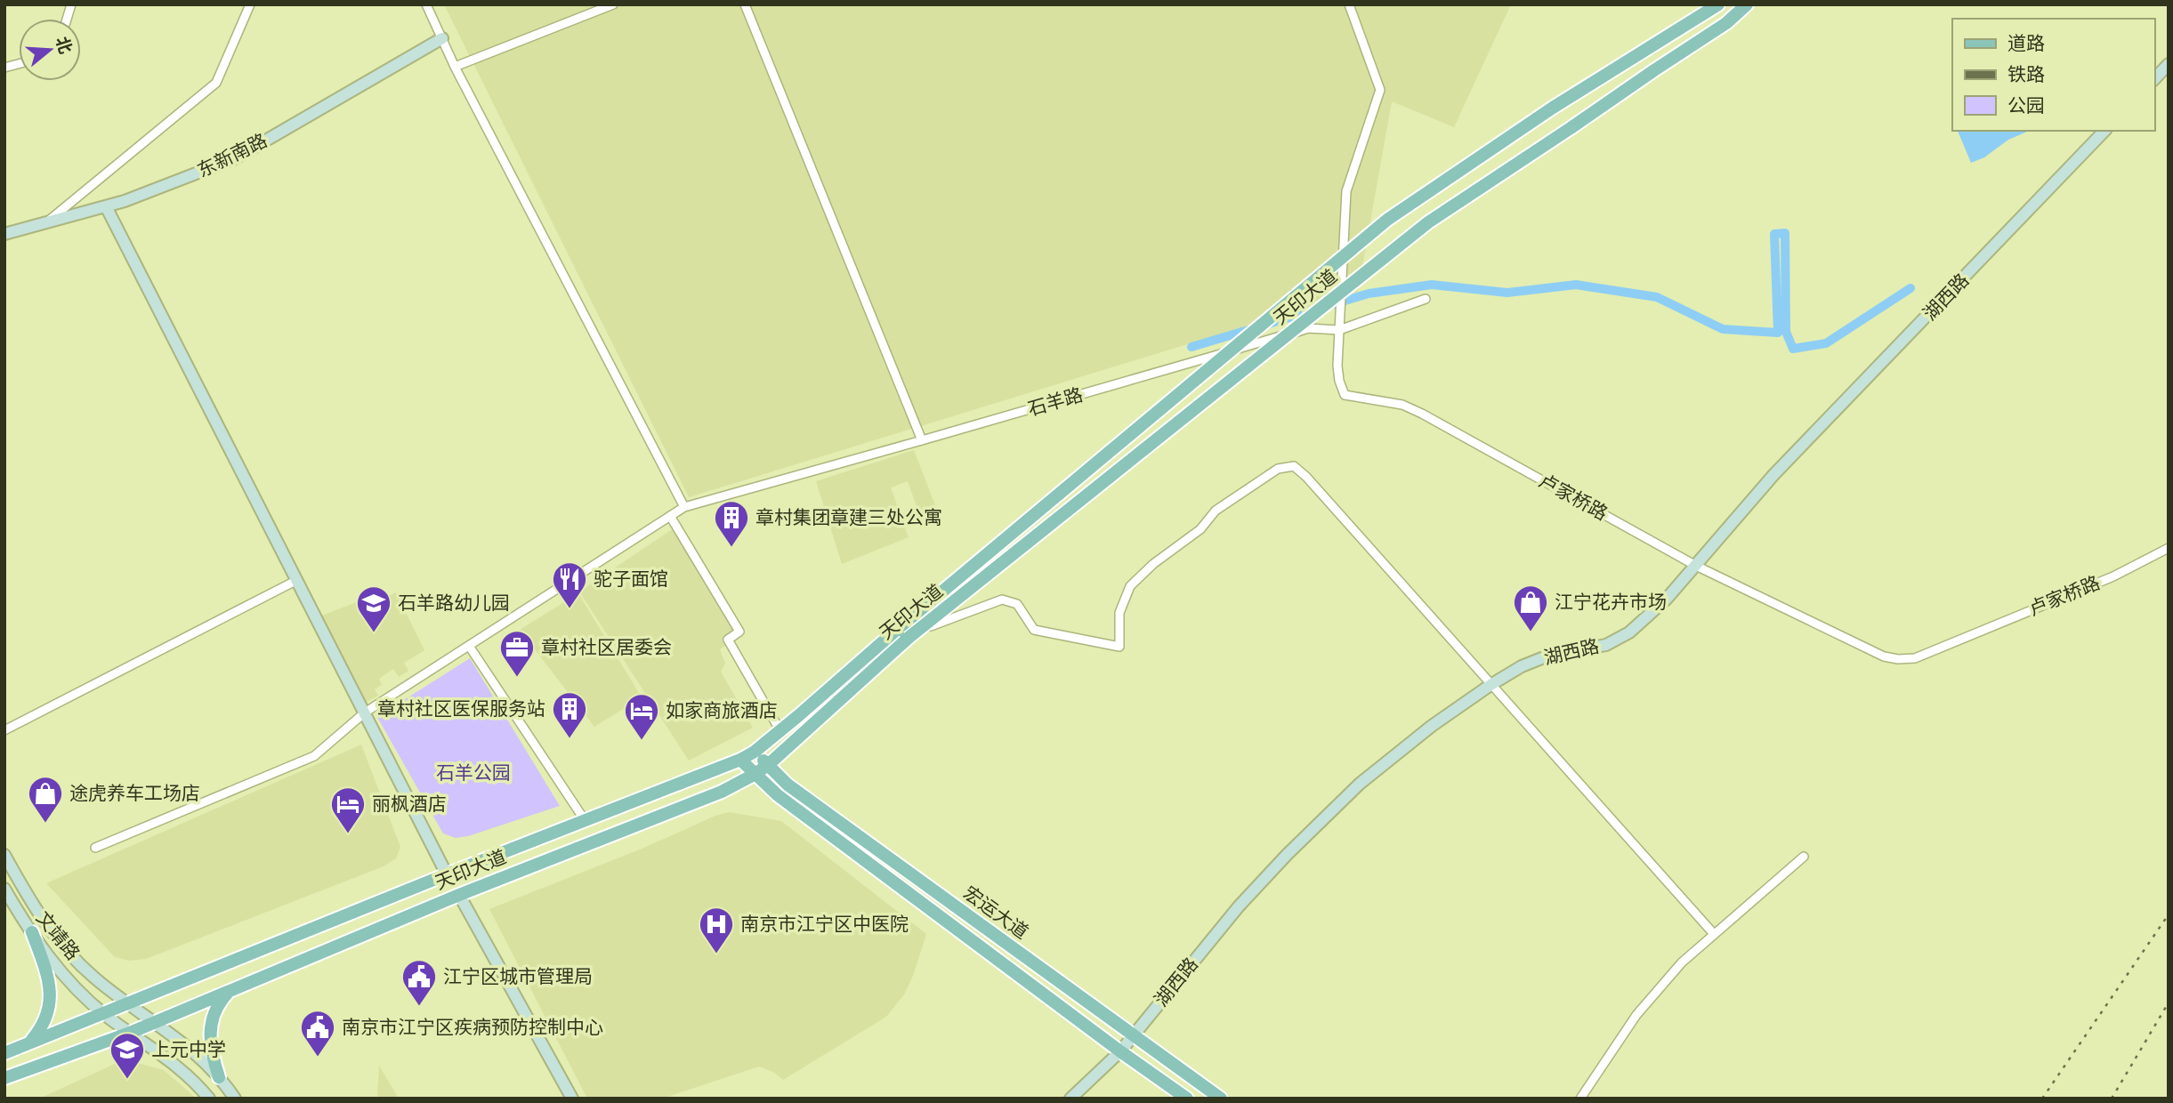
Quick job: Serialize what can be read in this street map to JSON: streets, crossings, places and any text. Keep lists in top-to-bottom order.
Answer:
{
  "streets": {
    "main road": ["天印大道", "宏运大道"],
    "street": [
      "东新南路",
      "湖西路",
      "石羊路",
      "卢家桥路",
      "文靖路"
    ]
  },
  "crossings": [
    ["天印大道", "宏运大道"],
    ["天印大道", "文靖路"],
    ["湖西路", "卢家桥路"],
    ["湖西路", "宏运大道"],
    ["石羊路", "卢家桥路"]
  ],
  "parks": ["石羊公园"],
  "places": {
    "building": ["章村集团章建三处公寓", "章村社区医保服务站"],
    "restaurant": ["驼子面馆"],
    "shop": ["江宁花卉市场", "途虎养车工场店"],
    "school or university": ["石羊路幼儿园", "上元中学"],
    "office": ["章村社区居委会"],
    "hotel": ["如家商旅酒店", "丽枫酒店"],
    "hospital": ["南京市江宁区中医院"],
    "public building": ["江宁区城市管理局", "南京市江宁区疾病预防控制中心"]
  },
  "legend": ["道路", "铁路", "公园"],
  "north": "right"
}
